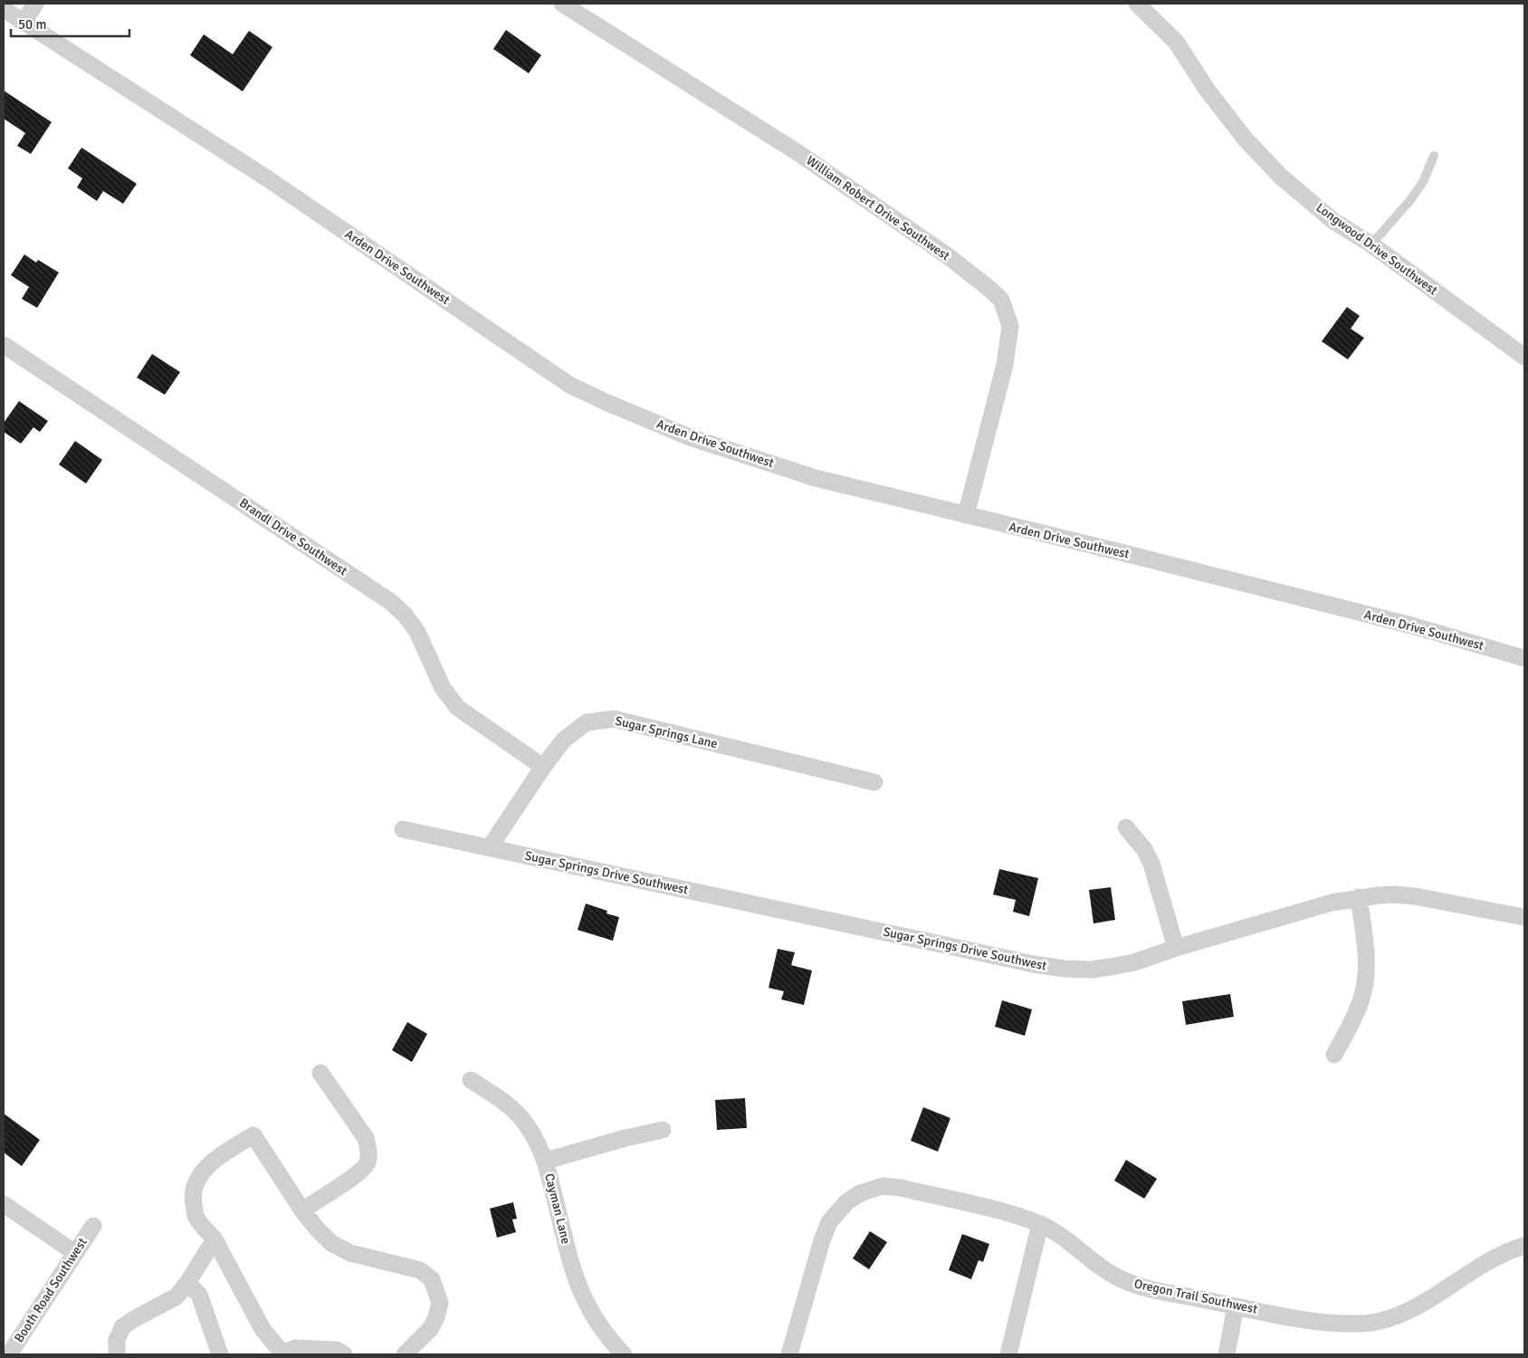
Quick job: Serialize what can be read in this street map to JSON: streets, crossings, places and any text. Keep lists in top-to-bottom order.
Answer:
{
  "streets": {
    "street": [
      "William Robert Drive Southwest",
      "Longwood Drive Southwest",
      "Arden Drive Southwest",
      "Brandl Drive Southwest",
      "Sugar Springs Lane",
      "Sugar Springs Drive Southwest",
      "Cayman Lane",
      "Booth Road Southwest",
      "Oregon Trail Southwest"
    ]
  },
  "crossings": [
    ["William Robert Drive Southwest", "Arden Drive Southwest"],
    ["Brandl Drive Southwest", "Sugar Springs Lane"],
    ["Sugar Springs Lane", "Sugar Springs Drive Southwest"]
  ],
  "scale_bar": "50 m"
}
